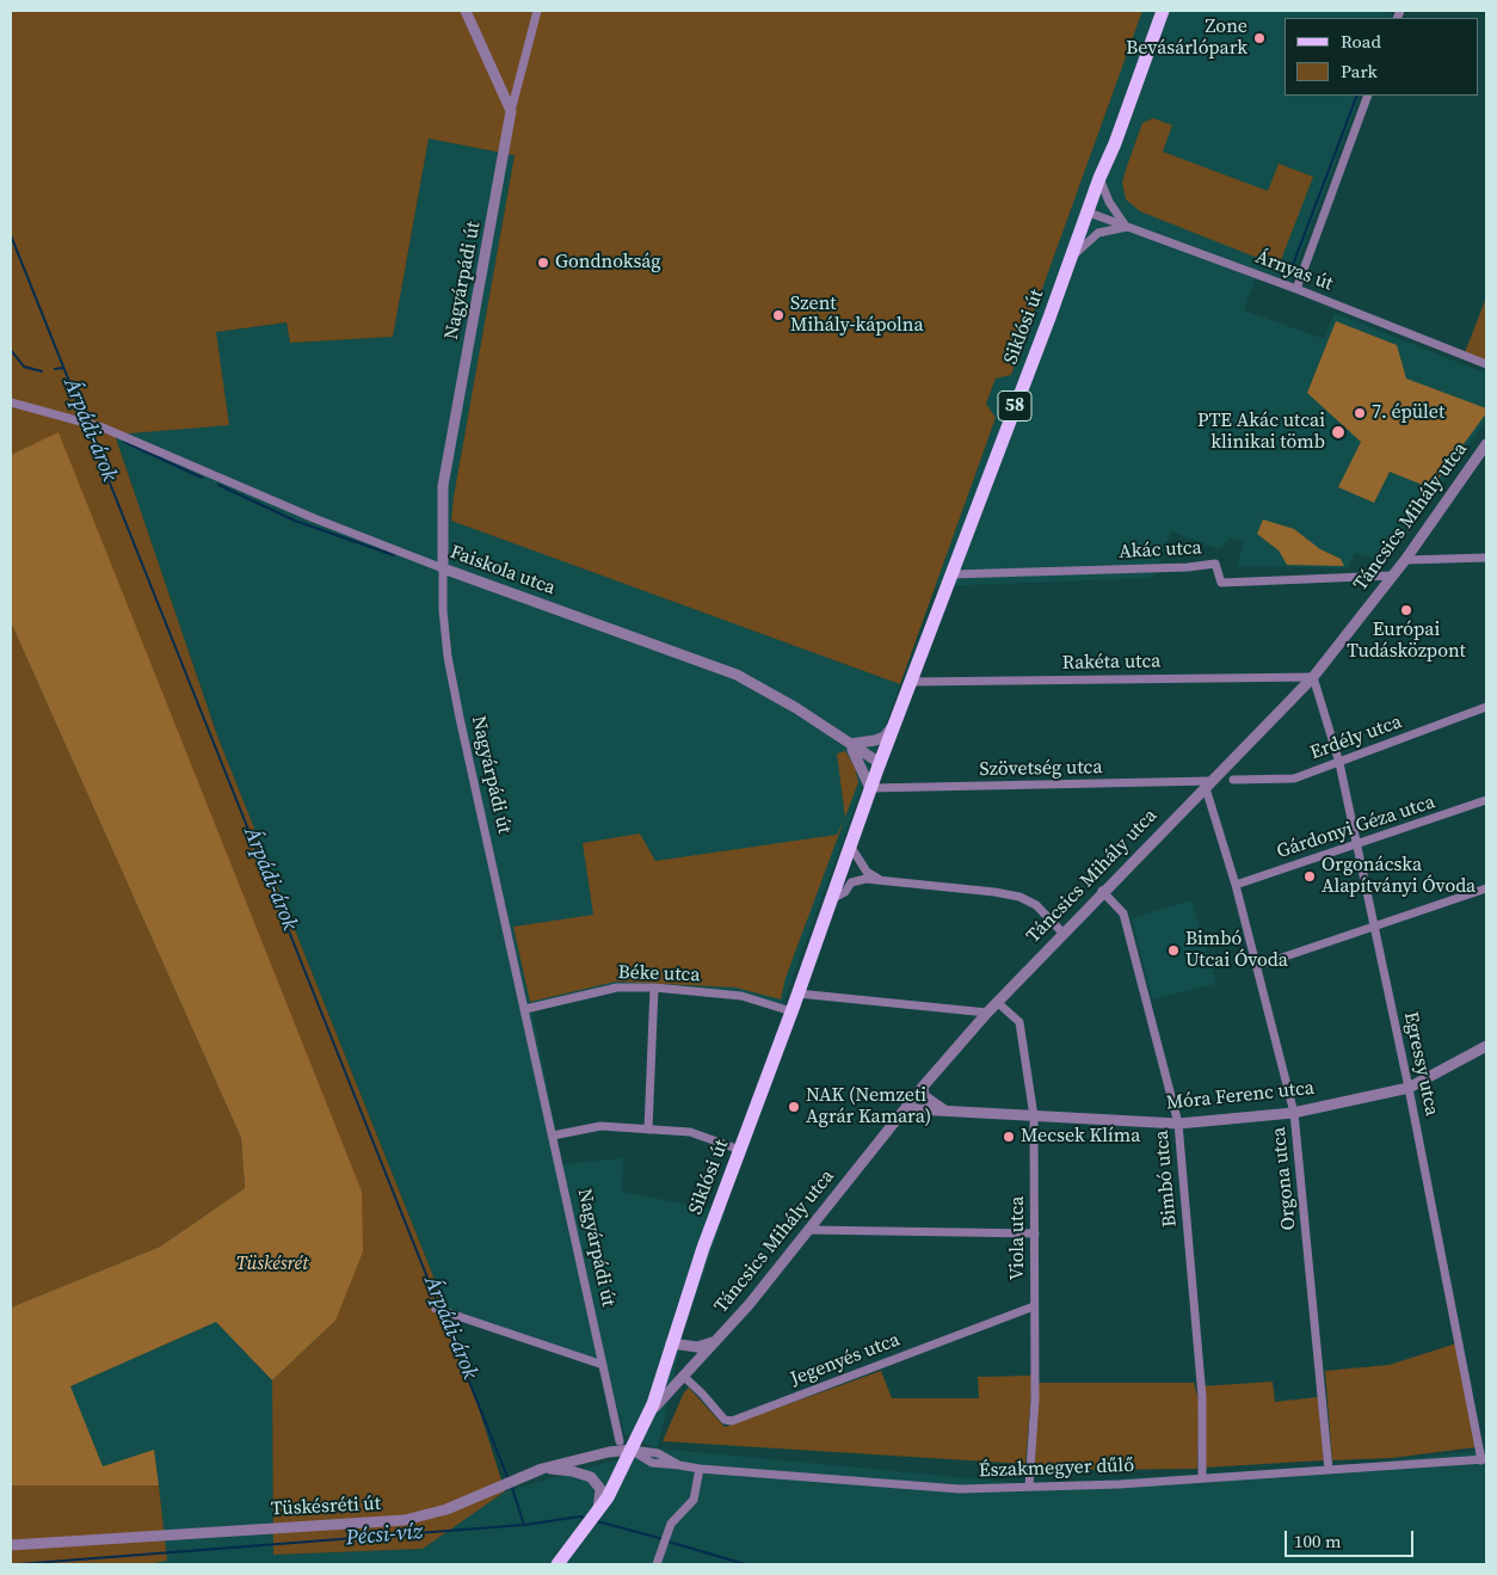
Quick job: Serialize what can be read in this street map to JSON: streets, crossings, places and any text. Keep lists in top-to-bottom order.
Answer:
{
  "streets": {
    "main road": ["Siklósi út", "58"],
    "street": [
      "Árnyas út",
      "Nagyárpádi út",
      "Táncsics Mihály utca",
      "Akác utca",
      "Faiskola utca",
      "Rakéta utca",
      "Erdély utca",
      "Szövetség utca",
      "Gárdonyi Géza utca",
      "Béke utca",
      "Egressy utca",
      "Móra Ferenc utca",
      "Bimbó utca",
      "Orgona utca",
      "Viola utca",
      "Jegenyés utca",
      "Északmegyer dűlő",
      "Tüskésréti út"
    ]
  },
  "crossings": [
    ["Árnyas út", "Siklósi út"],
    ["Nagyárpádi út", "Faiskola utca"],
    ["Nagyárpádi út", "Béke utca"],
    ["Siklósi út", "58"],
    ["Siklósi út", "Táncsics Mihály utca"],
    ["Siklósi út", "Akác utca"],
    ["Siklósi út", "Rakéta utca"],
    ["Siklósi út", "Szövetség utca"],
    ["Siklósi út", "Béke utca"],
    ["Siklósi út", "Északmegyer dűlő"],
    ["Siklósi út", "Tüskésréti út"],
    ["58", "Faiskola utca"],
    ["58", "Szövetség utca"],
    ["Táncsics Mihály utca", "Akác utca"],
    ["Táncsics Mihály utca", "Rakéta utca"],
    ["Táncsics Mihály utca", "Szövetség utca"],
    ["Táncsics Mihály utca", "Egressy utca"],
    ["Táncsics Mihály utca", "Móra Ferenc utca"],
    ["Táncsics Mihály utca", "Bimbó utca"],
    ["Táncsics Mihály utca", "Orgona utca"],
    ["Táncsics Mihály utca", "Viola utca"],
    ["Táncsics Mihály utca", "Jegenyés utca"],
    ["Rakéta utca", "Egressy utca"],
    ["Erdély utca", "Egressy utca"],
    ["Szövetség utca", "Orgona utca"],
    ["Gárdonyi Géza utca", "Egressy utca"],
    ["Gárdonyi Géza utca", "Orgona utca"],
    ["Egressy utca", "Móra Ferenc utca"],
    ["Egressy utca", "Északmegyer dűlő"],
    ["Móra Ferenc utca", "Bimbó utca"],
    ["Móra Ferenc utca", "Orgona utca"],
    ["Móra Ferenc utca", "Viola utca"],
    ["Bimbó utca", "Északmegyer dűlő"],
    ["Orgona utca", "Északmegyer dűlő"],
    ["Viola utca", "Jegenyés utca"],
    ["Viola utca", "Északmegyer dűlő"],
    ["Északmegyer dűlő", "Tüskésréti út"]
  ],
  "water": ["Árpádi-árok", "Pécsi-víz"],
  "parks": ["Tüskésrét"],
  "places": [
    "Zone Bevásárlópark",
    "Gondnokság",
    "Szent Mihály-kápolna",
    "7. épület",
    "PTE Akác utcai klinikai tömb",
    "Európai Tudásközpont",
    "Orgonácska Alapítványi Óvoda",
    "Bimbó Utcai Óvoda",
    "NAK (Nemzeti Agrár Kamara)",
    "Mecsek Klíma"
  ],
  "legend": ["Road", "Park"],
  "scale_bar": "100 m"
}
